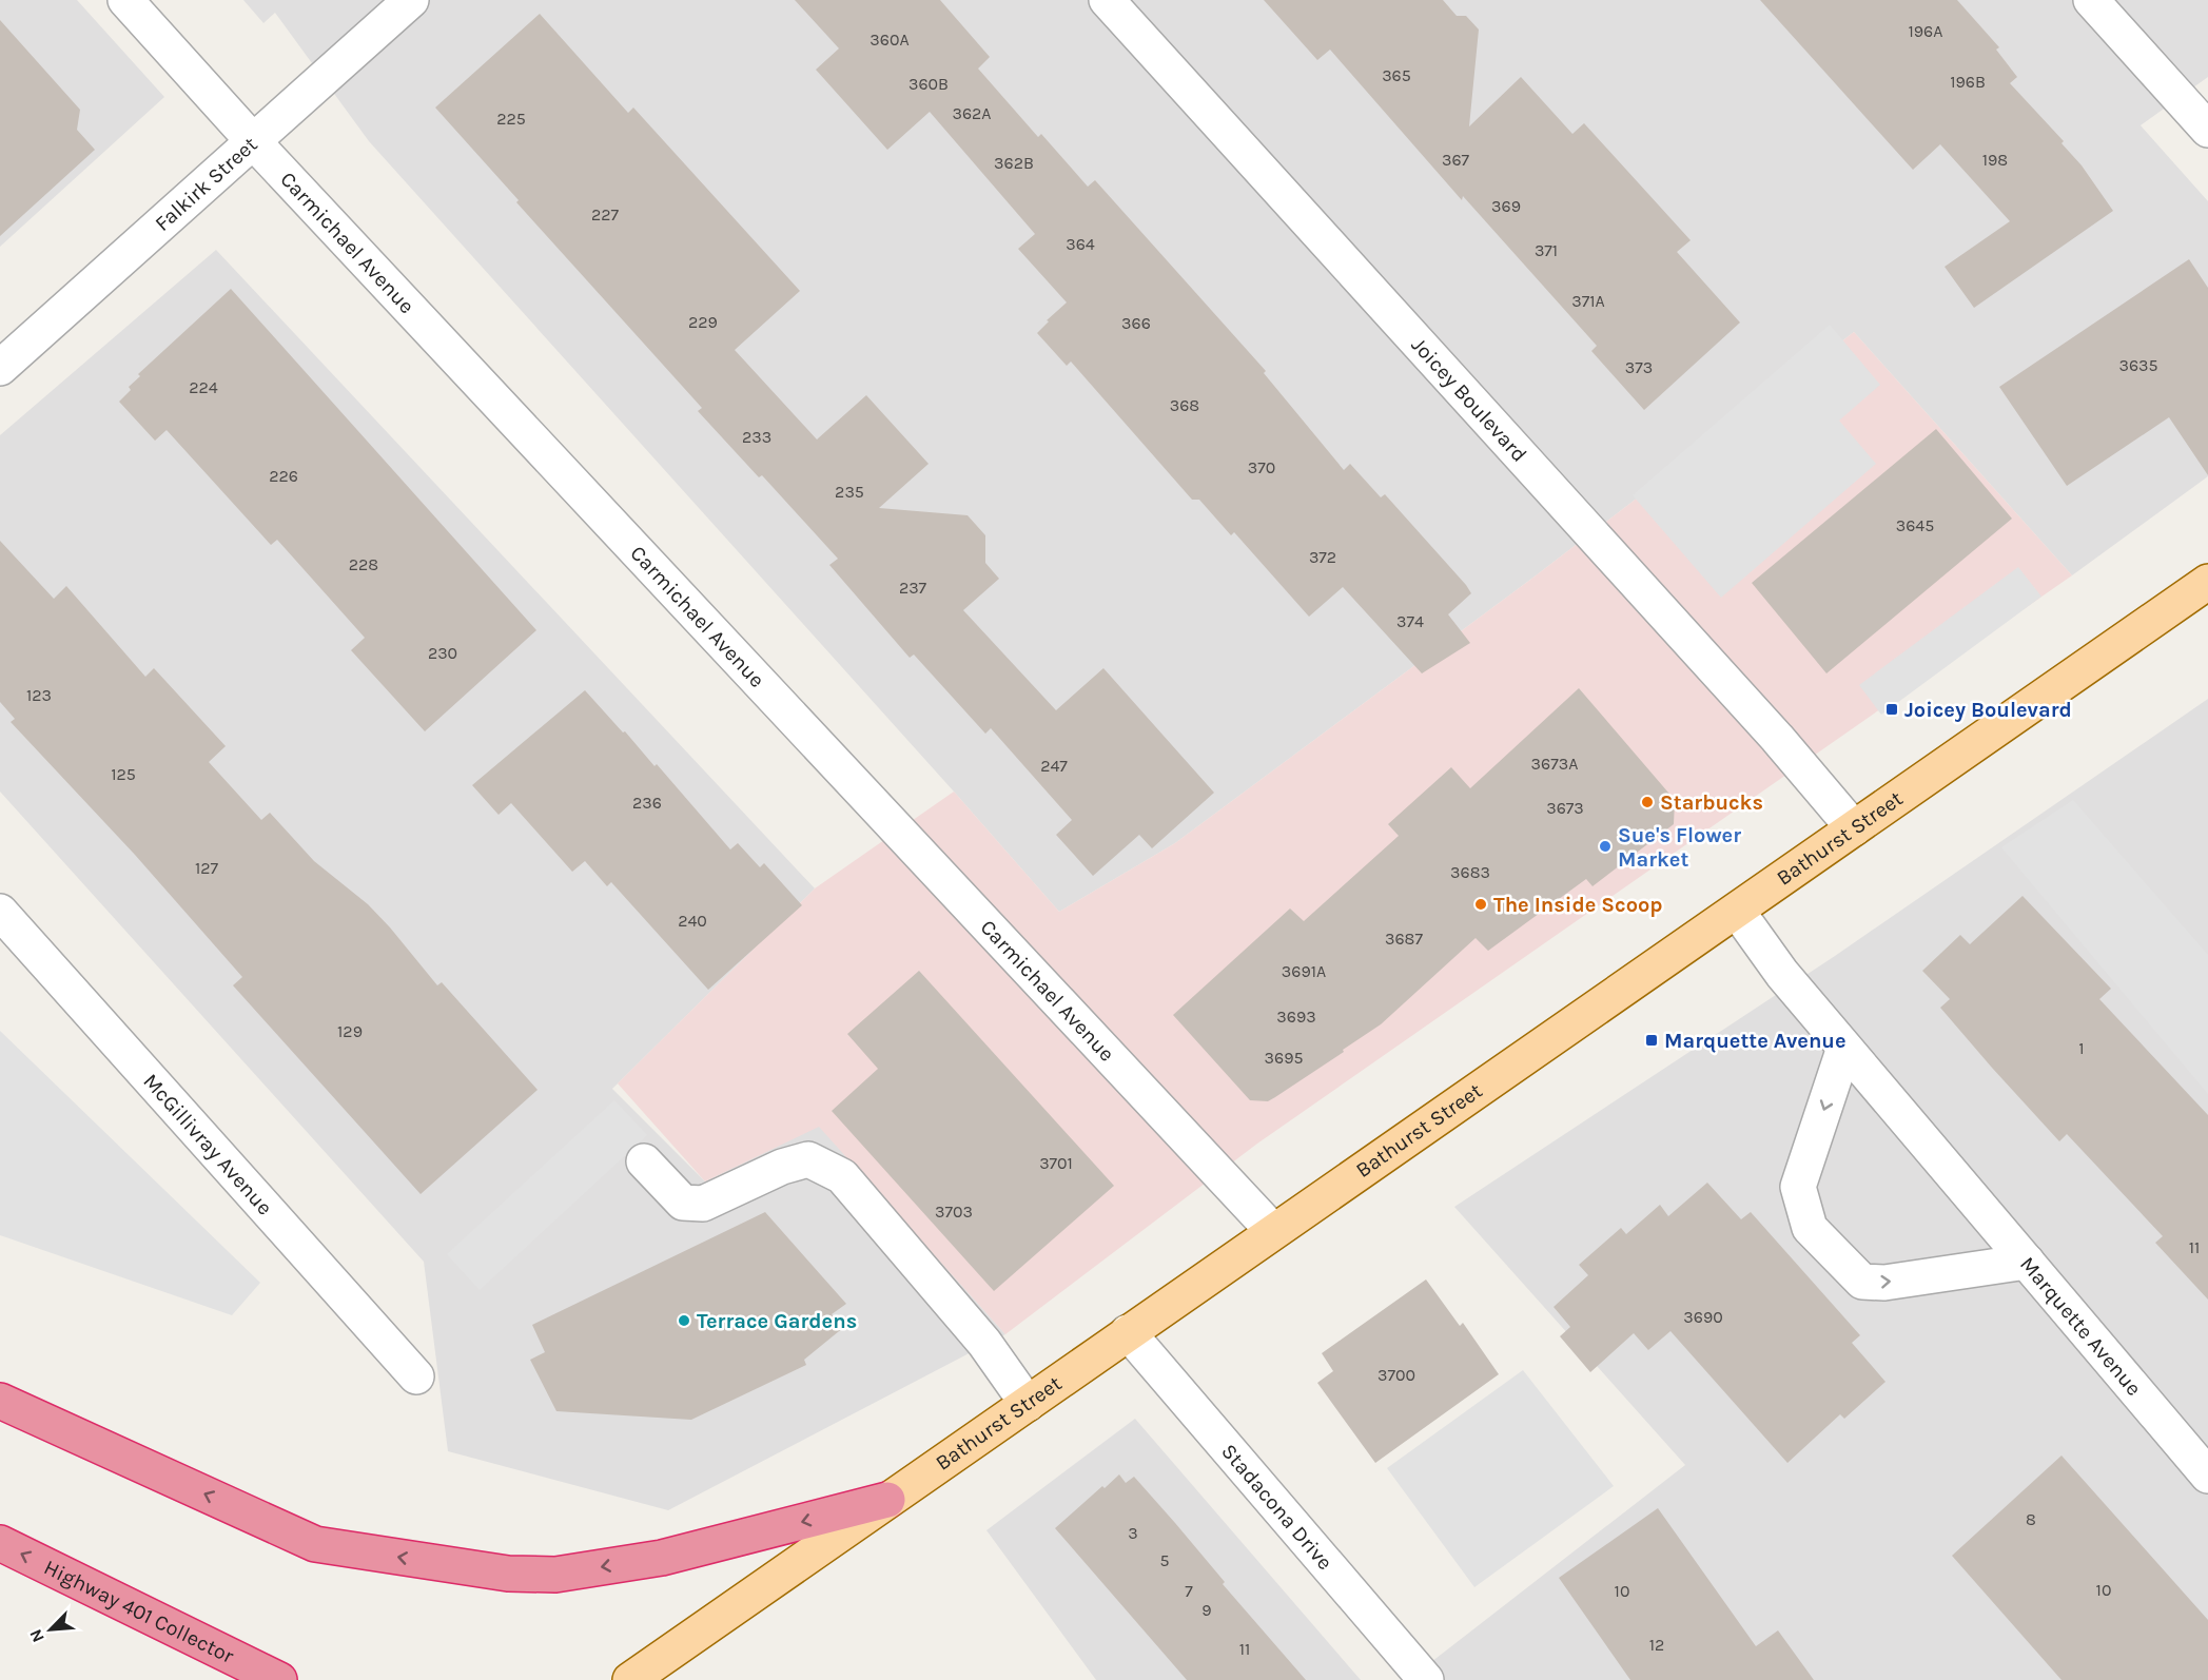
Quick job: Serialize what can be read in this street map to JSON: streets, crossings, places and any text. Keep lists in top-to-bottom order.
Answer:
{
  "streets": {
    "highway": ["Highway 401 Collector"],
    "main road": ["Bathurst Street"],
    "street": [
      "Falkirk Street",
      "Carmichael Avenue",
      "Joicey Boulevard",
      "McGillivray Avenue",
      "Marquette Avenue",
      "Stadacona Drive"
    ]
  },
  "crossings": [
    ["Falkirk Street", "Carmichael Avenue"],
    ["Carmichael Avenue", "Bathurst Street"],
    ["Joicey Boulevard", "Bathurst Street"],
    ["Bathurst Street", "Marquette Avenue"],
    ["Bathurst Street", "Stadacona Drive"]
  ],
  "places": {
    "transit": ["Joicey Boulevard", "Marquette Avenue"],
    "other": [
      "Starbucks",
      "Sue's Flower Market",
      "The Inside Scoop",
      "Terrace Gardens"
    ]
  },
  "house_numbers": [
    "196A",
    "360A",
    "365",
    "196B",
    "360B",
    "362A",
    "225",
    "367",
    "198",
    "362B",
    "369",
    "227",
    "364",
    "371",
    "371A",
    "229",
    "366",
    "3635",
    "373",
    "224",
    "368",
    "233",
    "370",
    "226",
    "235",
    "3645",
    "372",
    "228",
    "237",
    "374",
    "230",
    "123",
    "3673A",
    "247",
    "125",
    "236",
    "3673",
    "127",
    "3683",
    "240",
    "3687",
    "3691A",
    "3693",
    "129",
    "1",
    "3695",
    "3701",
    "3703",
    "11",
    "3690",
    "3700",
    "8",
    "3",
    "5",
    "10",
    "7",
    "10",
    "9",
    "12",
    "11"
  ],
  "north": "bottom left"
}
